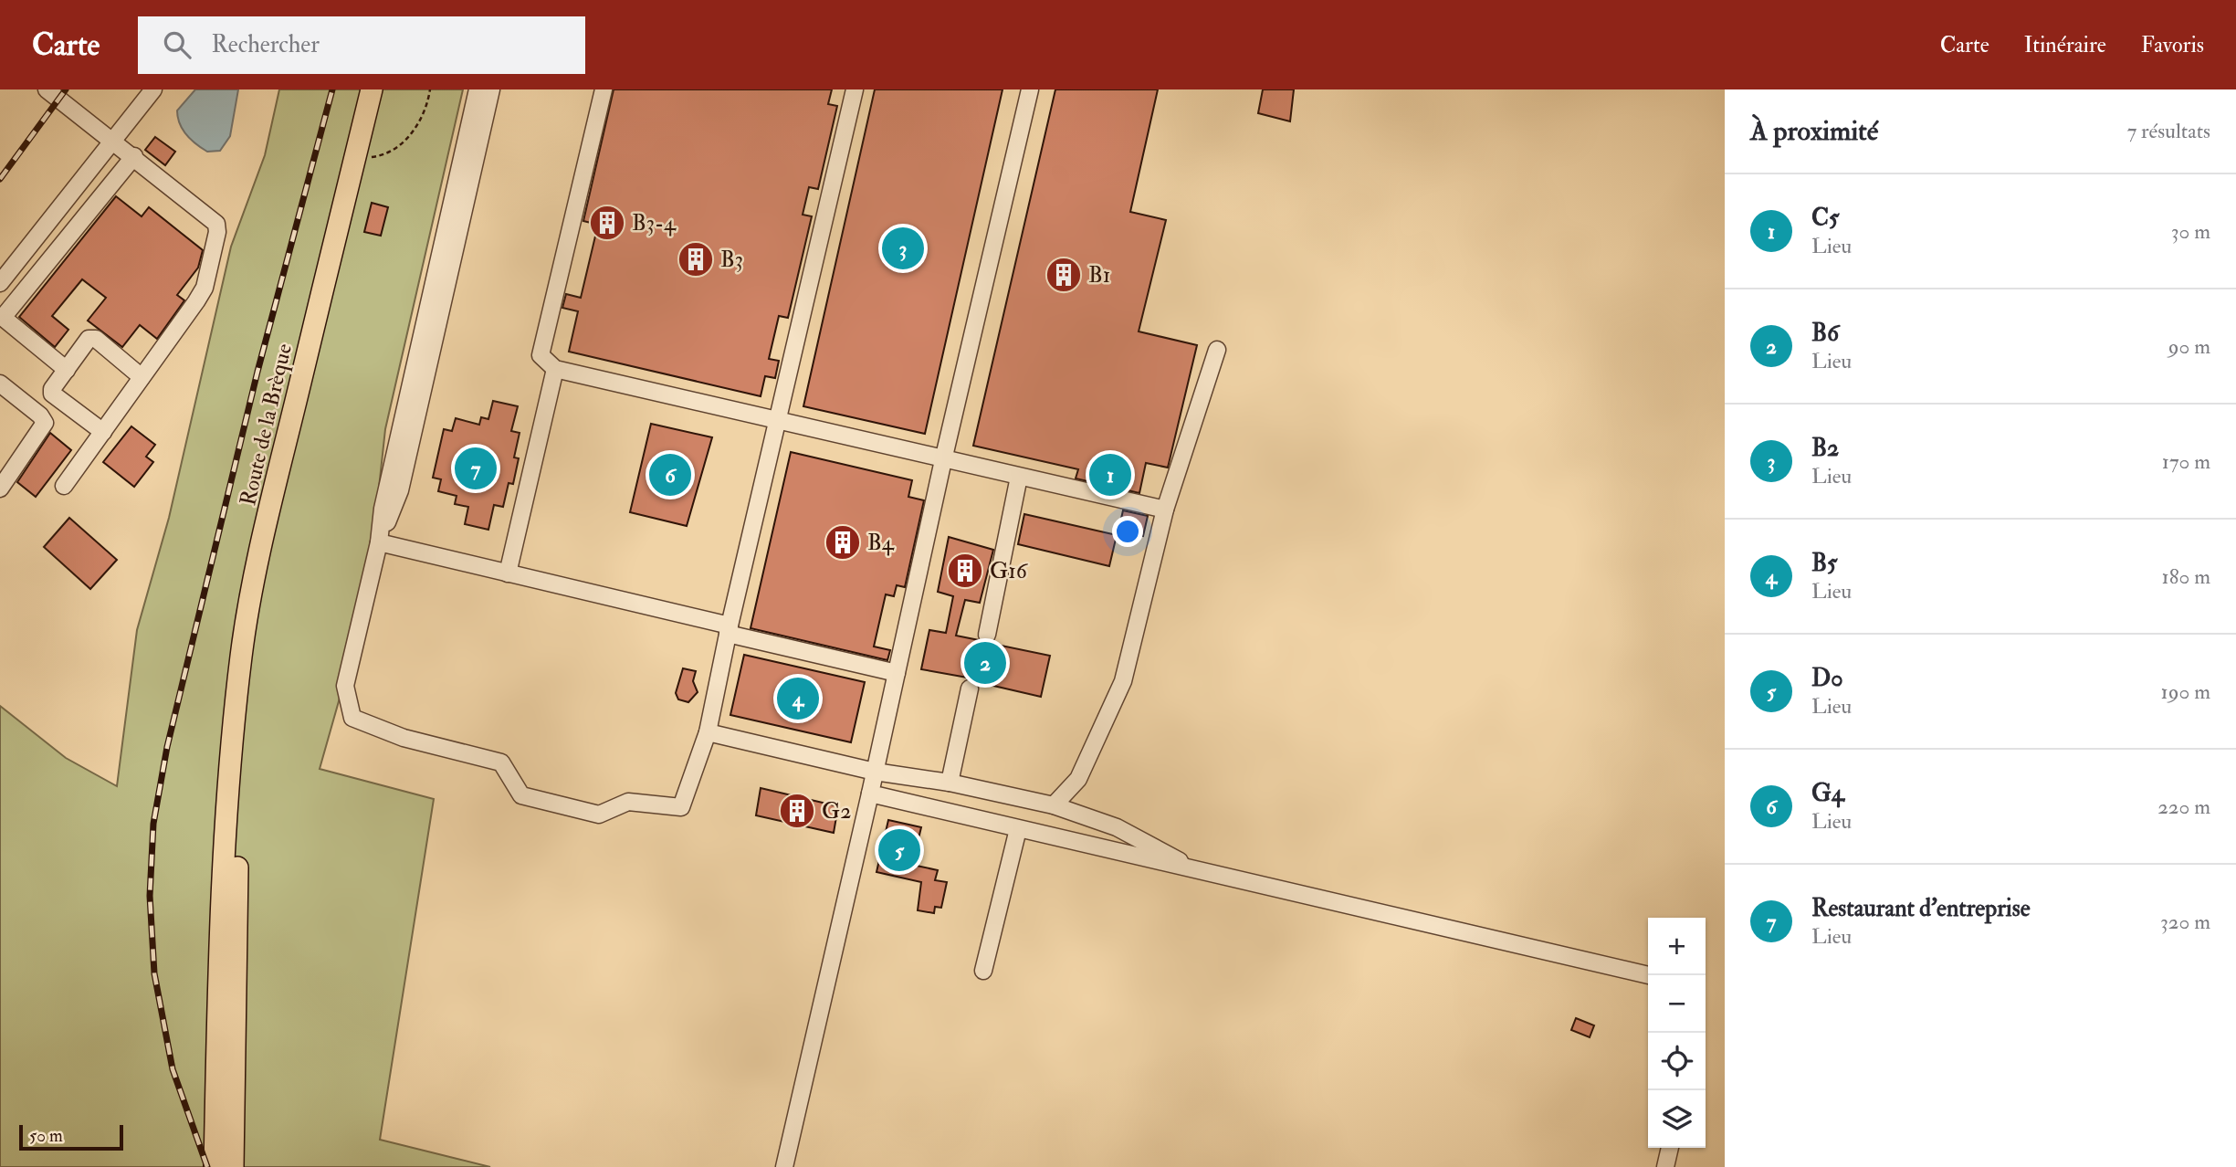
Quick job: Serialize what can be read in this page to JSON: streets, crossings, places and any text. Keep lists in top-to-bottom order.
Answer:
{
  "streets": {
    "main road": ["Route de la Brèque"]
  },
  "places": {
    "building": [
      "B3-4",
      "B3",
      "B1",
      "B4",
      "G16",
      "G2"
    ]
  },
  "scale_bar": "50 m",
  "page": {
    "header": "Carte",
    "search": "Rechercher",
    "nav": ["Carte", "Itinéraire", "Favoris"],
    "heading": ["À proximité", "7 résultats"],
    "list": [
      {
        "mark": "1",
        "name": "C5",
        "note": "Lieu",
        "value": "30 m"
      },
      {
        "mark": "2",
        "name": "B6",
        "note": "Lieu",
        "value": "90 m"
      },
      {
        "mark": "3",
        "name": "B2",
        "note": "Lieu",
        "value": "170 m"
      },
      {
        "mark": "4",
        "name": "B5",
        "note": "Lieu",
        "value": "180 m"
      },
      {
        "mark": "5",
        "name": "D0",
        "note": "Lieu",
        "value": "190 m"
      },
      {
        "mark": "6",
        "name": "G4",
        "note": "Lieu",
        "value": "220 m"
      },
      {
        "mark": "7",
        "name": "Restaurant d'entreprise",
        "note": "Lieu",
        "value": "320 m"
      }
    ],
    "pins": [
      "3",
      "7",
      "1",
      "6",
      "2",
      "4",
      "5"
    ],
    "map_buttons": ["+", "−"],
    "scale": "50 m"
  }
}
